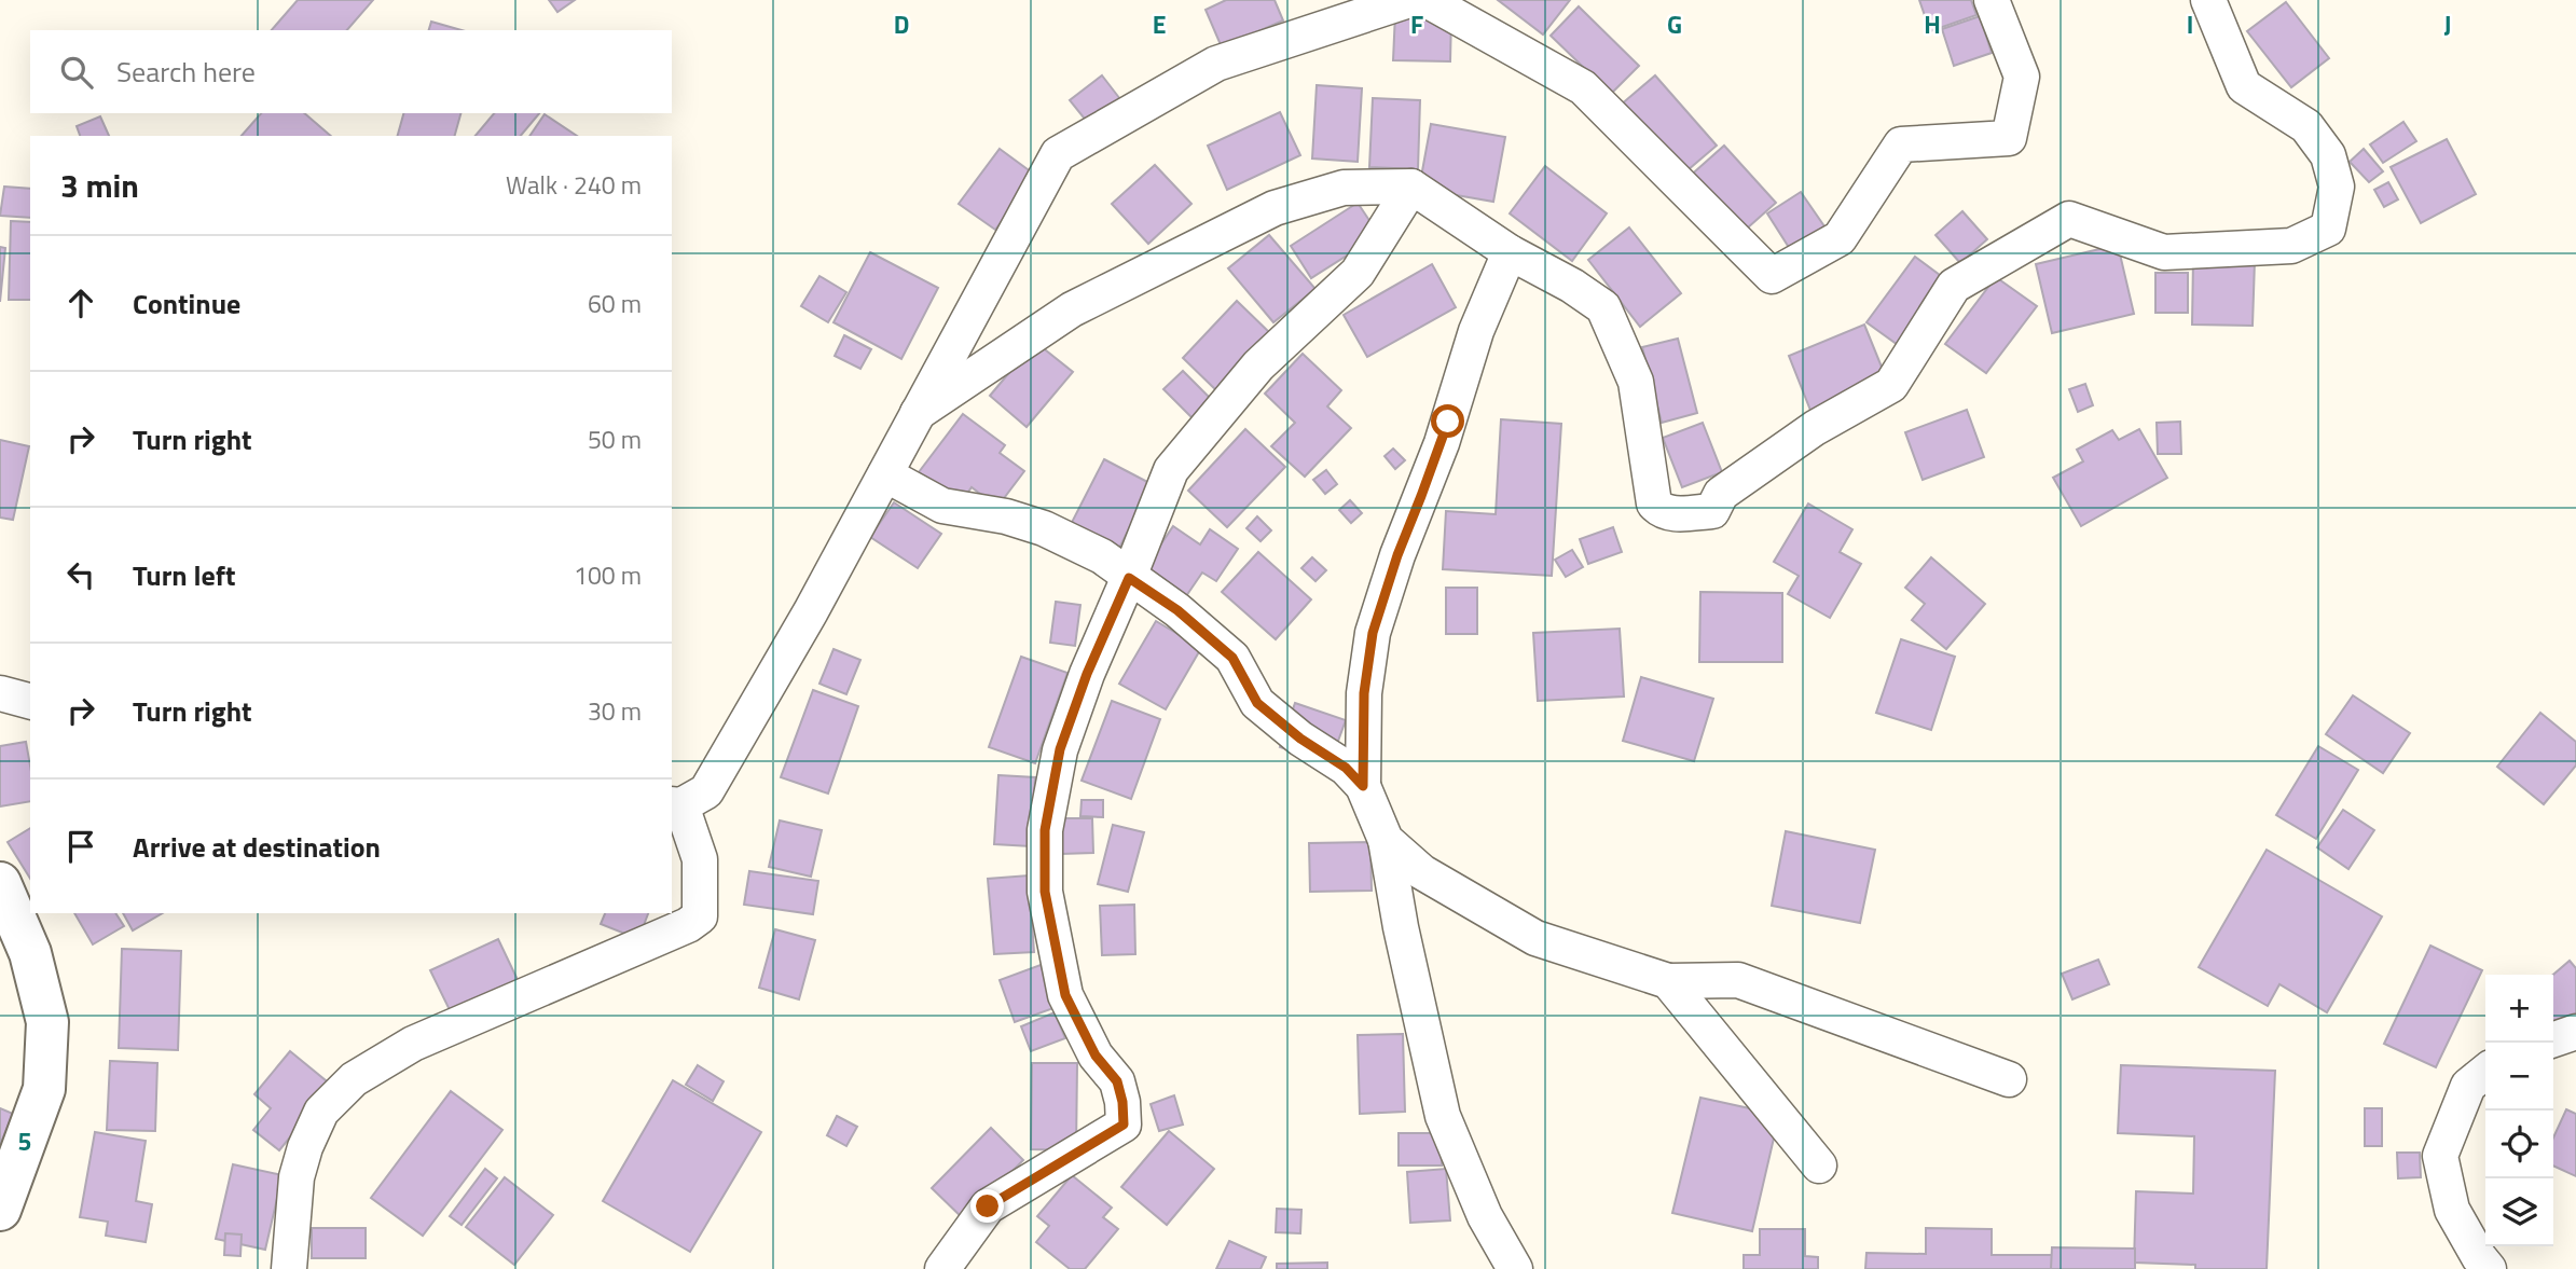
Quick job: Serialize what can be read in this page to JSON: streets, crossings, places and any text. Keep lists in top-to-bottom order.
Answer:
{
  "page": {
    "search": "Search here",
    "heading": ["3 min", "Walk · 240 m"],
    "list": [
      ["Continue", "60 m"],
      ["Turn right", "50 m"],
      ["Turn left", "100 m"],
      ["Turn right", "30 m"],
      "Arrive at destination"
    ],
    "map_buttons": ["+", "−"]
  },
  "grid": {
    "columns": [
      "D",
      "E",
      "F",
      "G",
      "H",
      "I",
      "J"
    ],
    "rows": ["5"]
  }
}
